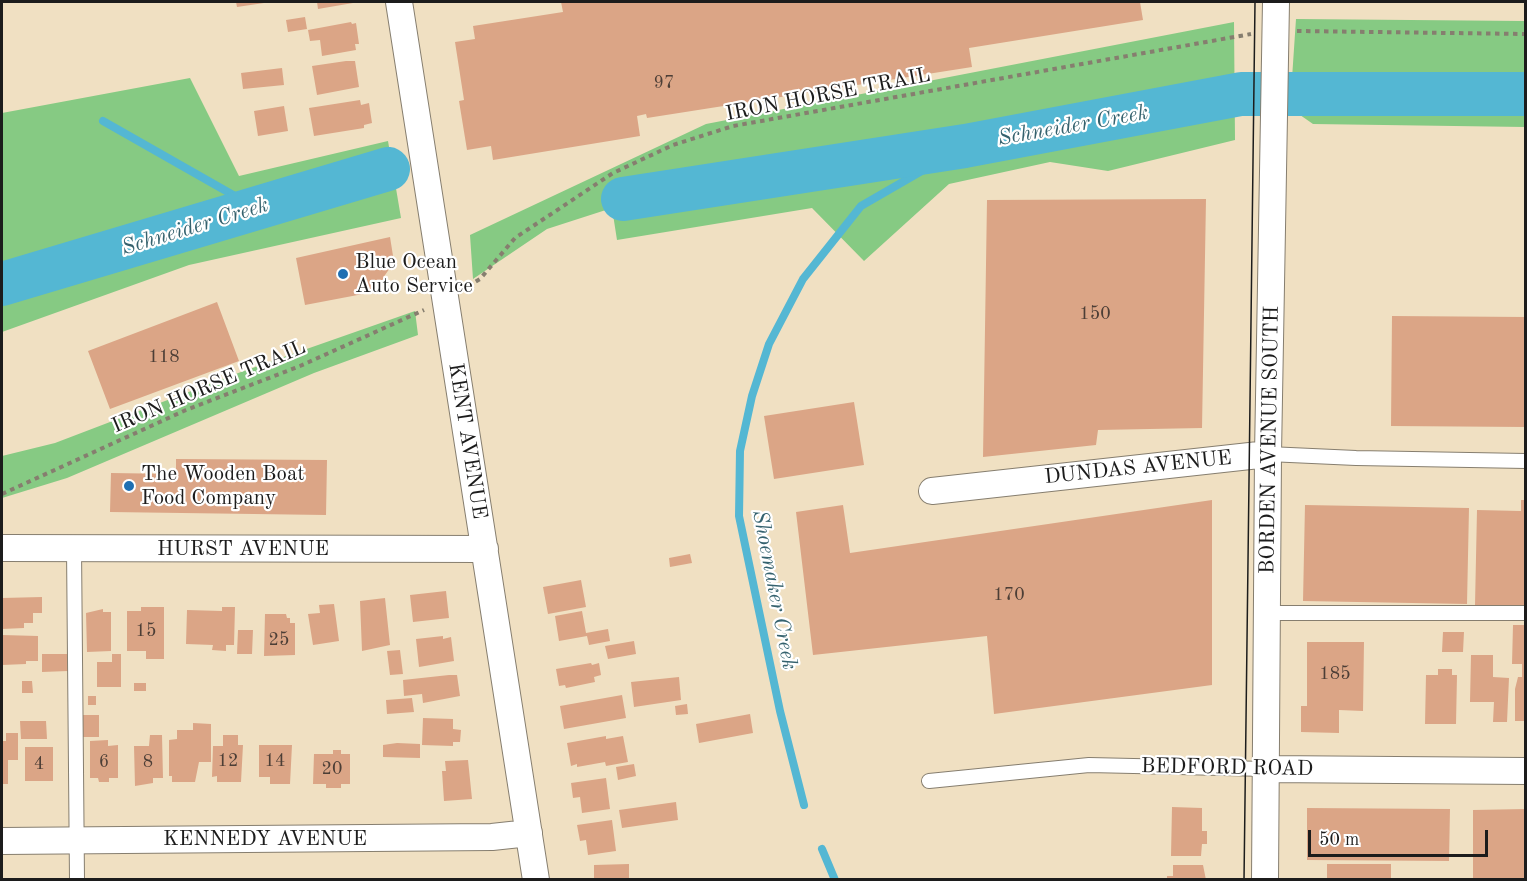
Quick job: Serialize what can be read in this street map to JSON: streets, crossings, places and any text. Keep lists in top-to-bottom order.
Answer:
{
  "streets": {
    "street": [
      "BORDEN AVENUE SOUTH",
      "KENT AVENUE",
      "DUNDAS AVENUE",
      "HURST AVENUE",
      "BEDFORD ROAD",
      "KENNEDY AVENUE"
    ],
    "path": ["IRON HORSE TRAIL"]
  },
  "crossings": [
    ["BORDEN AVENUE SOUTH", "DUNDAS AVENUE"],
    ["BORDEN AVENUE SOUTH", "BEDFORD ROAD"],
    ["KENT AVENUE", "HURST AVENUE"],
    ["KENT AVENUE", "KENNEDY AVENUE"]
  ],
  "water": ["Schneider Creek", "Shoemaker Creek"],
  "places": ["Blue Ocean Auto Service", "The Wooden Boat Food Company"],
  "house_numbers": [
    "97",
    "150",
    "118",
    "170",
    "15",
    "25",
    "185",
    "12",
    "14",
    "6",
    "8",
    "4",
    "20"
  ],
  "scale_bar": "50 m"
}
